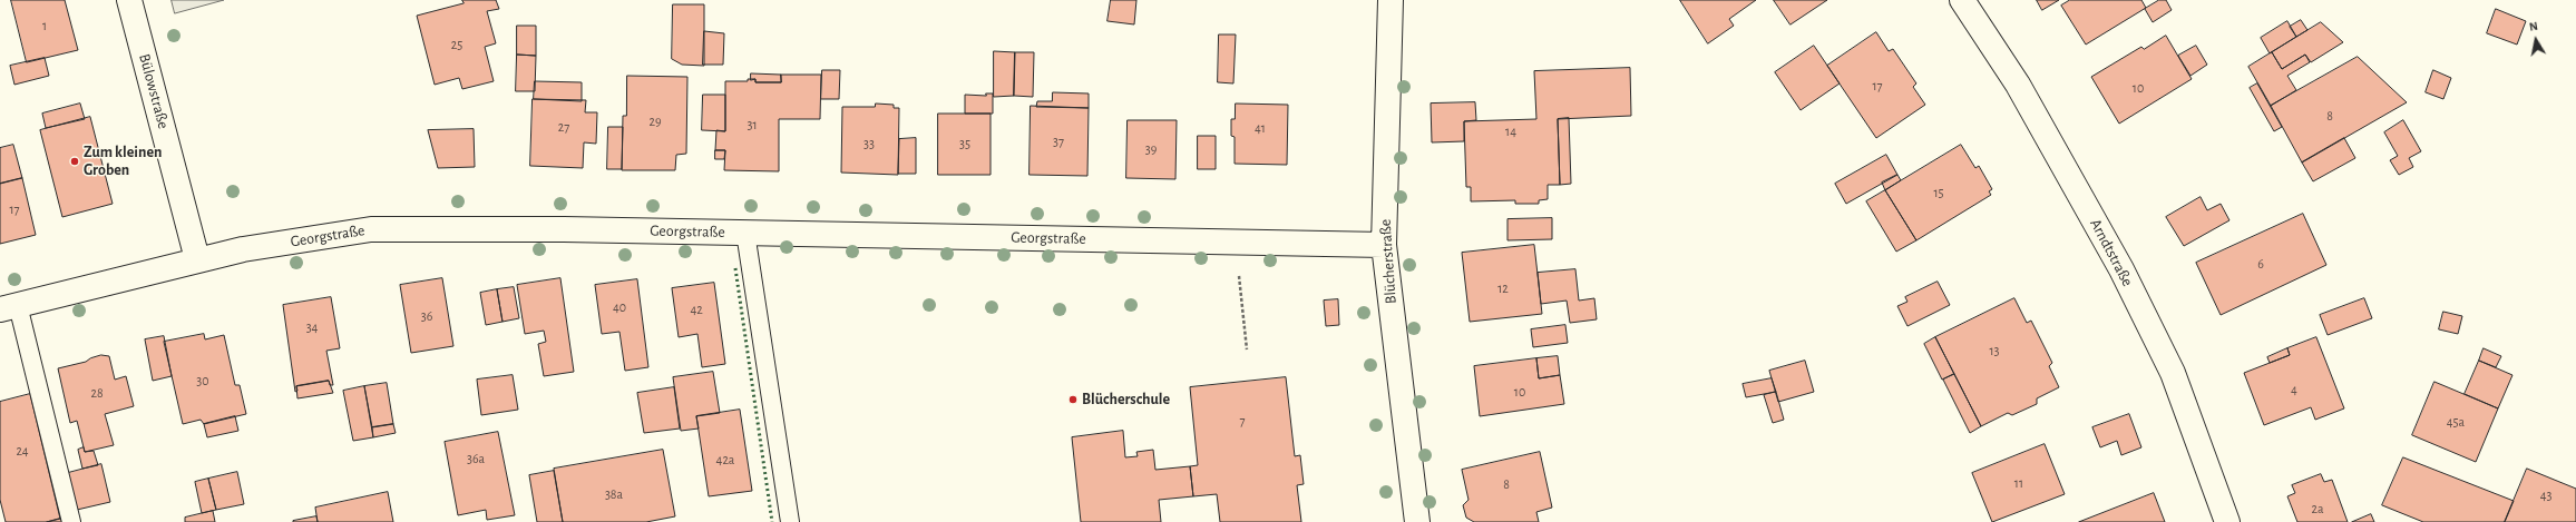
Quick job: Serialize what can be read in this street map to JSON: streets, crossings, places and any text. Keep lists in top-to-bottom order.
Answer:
{
  "streets": {
    "street": [
      "Bülowstraße",
      "Georgstraße",
      "Arndtstraße",
      "Blücherstraße"
    ]
  },
  "crossings": [
    ["Bülowstraße", "Georgstraße"],
    ["Georgstraße", "Blücherstraße"]
  ],
  "places": ["Zum kleinen Groben", "Blücherschule"],
  "house_numbers": [
    "1",
    "25",
    "17",
    "10",
    "8",
    "29",
    "31",
    "27",
    "41",
    "14",
    "37",
    "33",
    "35",
    "39",
    "15",
    "17",
    "6",
    "12",
    "40",
    "42",
    "36",
    "34",
    "13",
    "30",
    "4",
    "10",
    "28",
    "7",
    "45a",
    "24",
    "36a",
    "42a",
    "11",
    "8",
    "38a",
    "43",
    "2a"
  ],
  "north": "top"
}
